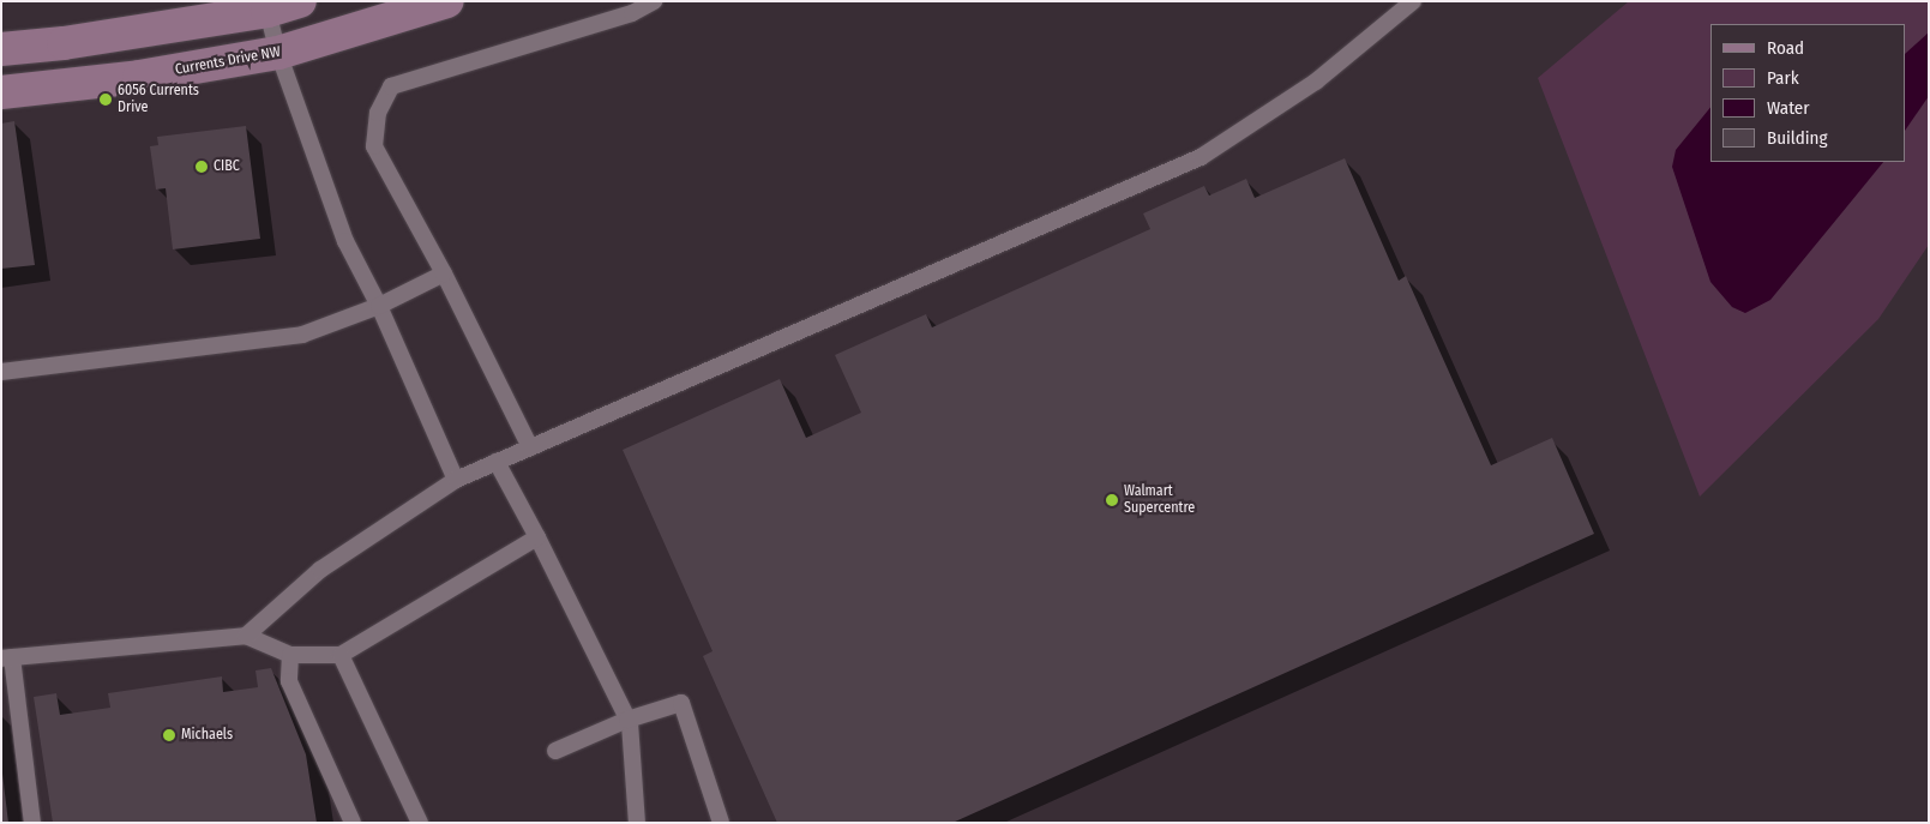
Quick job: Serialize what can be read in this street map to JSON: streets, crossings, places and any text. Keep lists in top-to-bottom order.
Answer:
{
  "streets": {
    "street": ["Currents Drive NW"]
  },
  "places": [
    "6056 Currents Drive",
    "CIBC",
    "Walmart Supercentre",
    "Michaels"
  ],
  "legend": [
    "Road",
    "Park",
    "Water",
    "Building"
  ]
}
